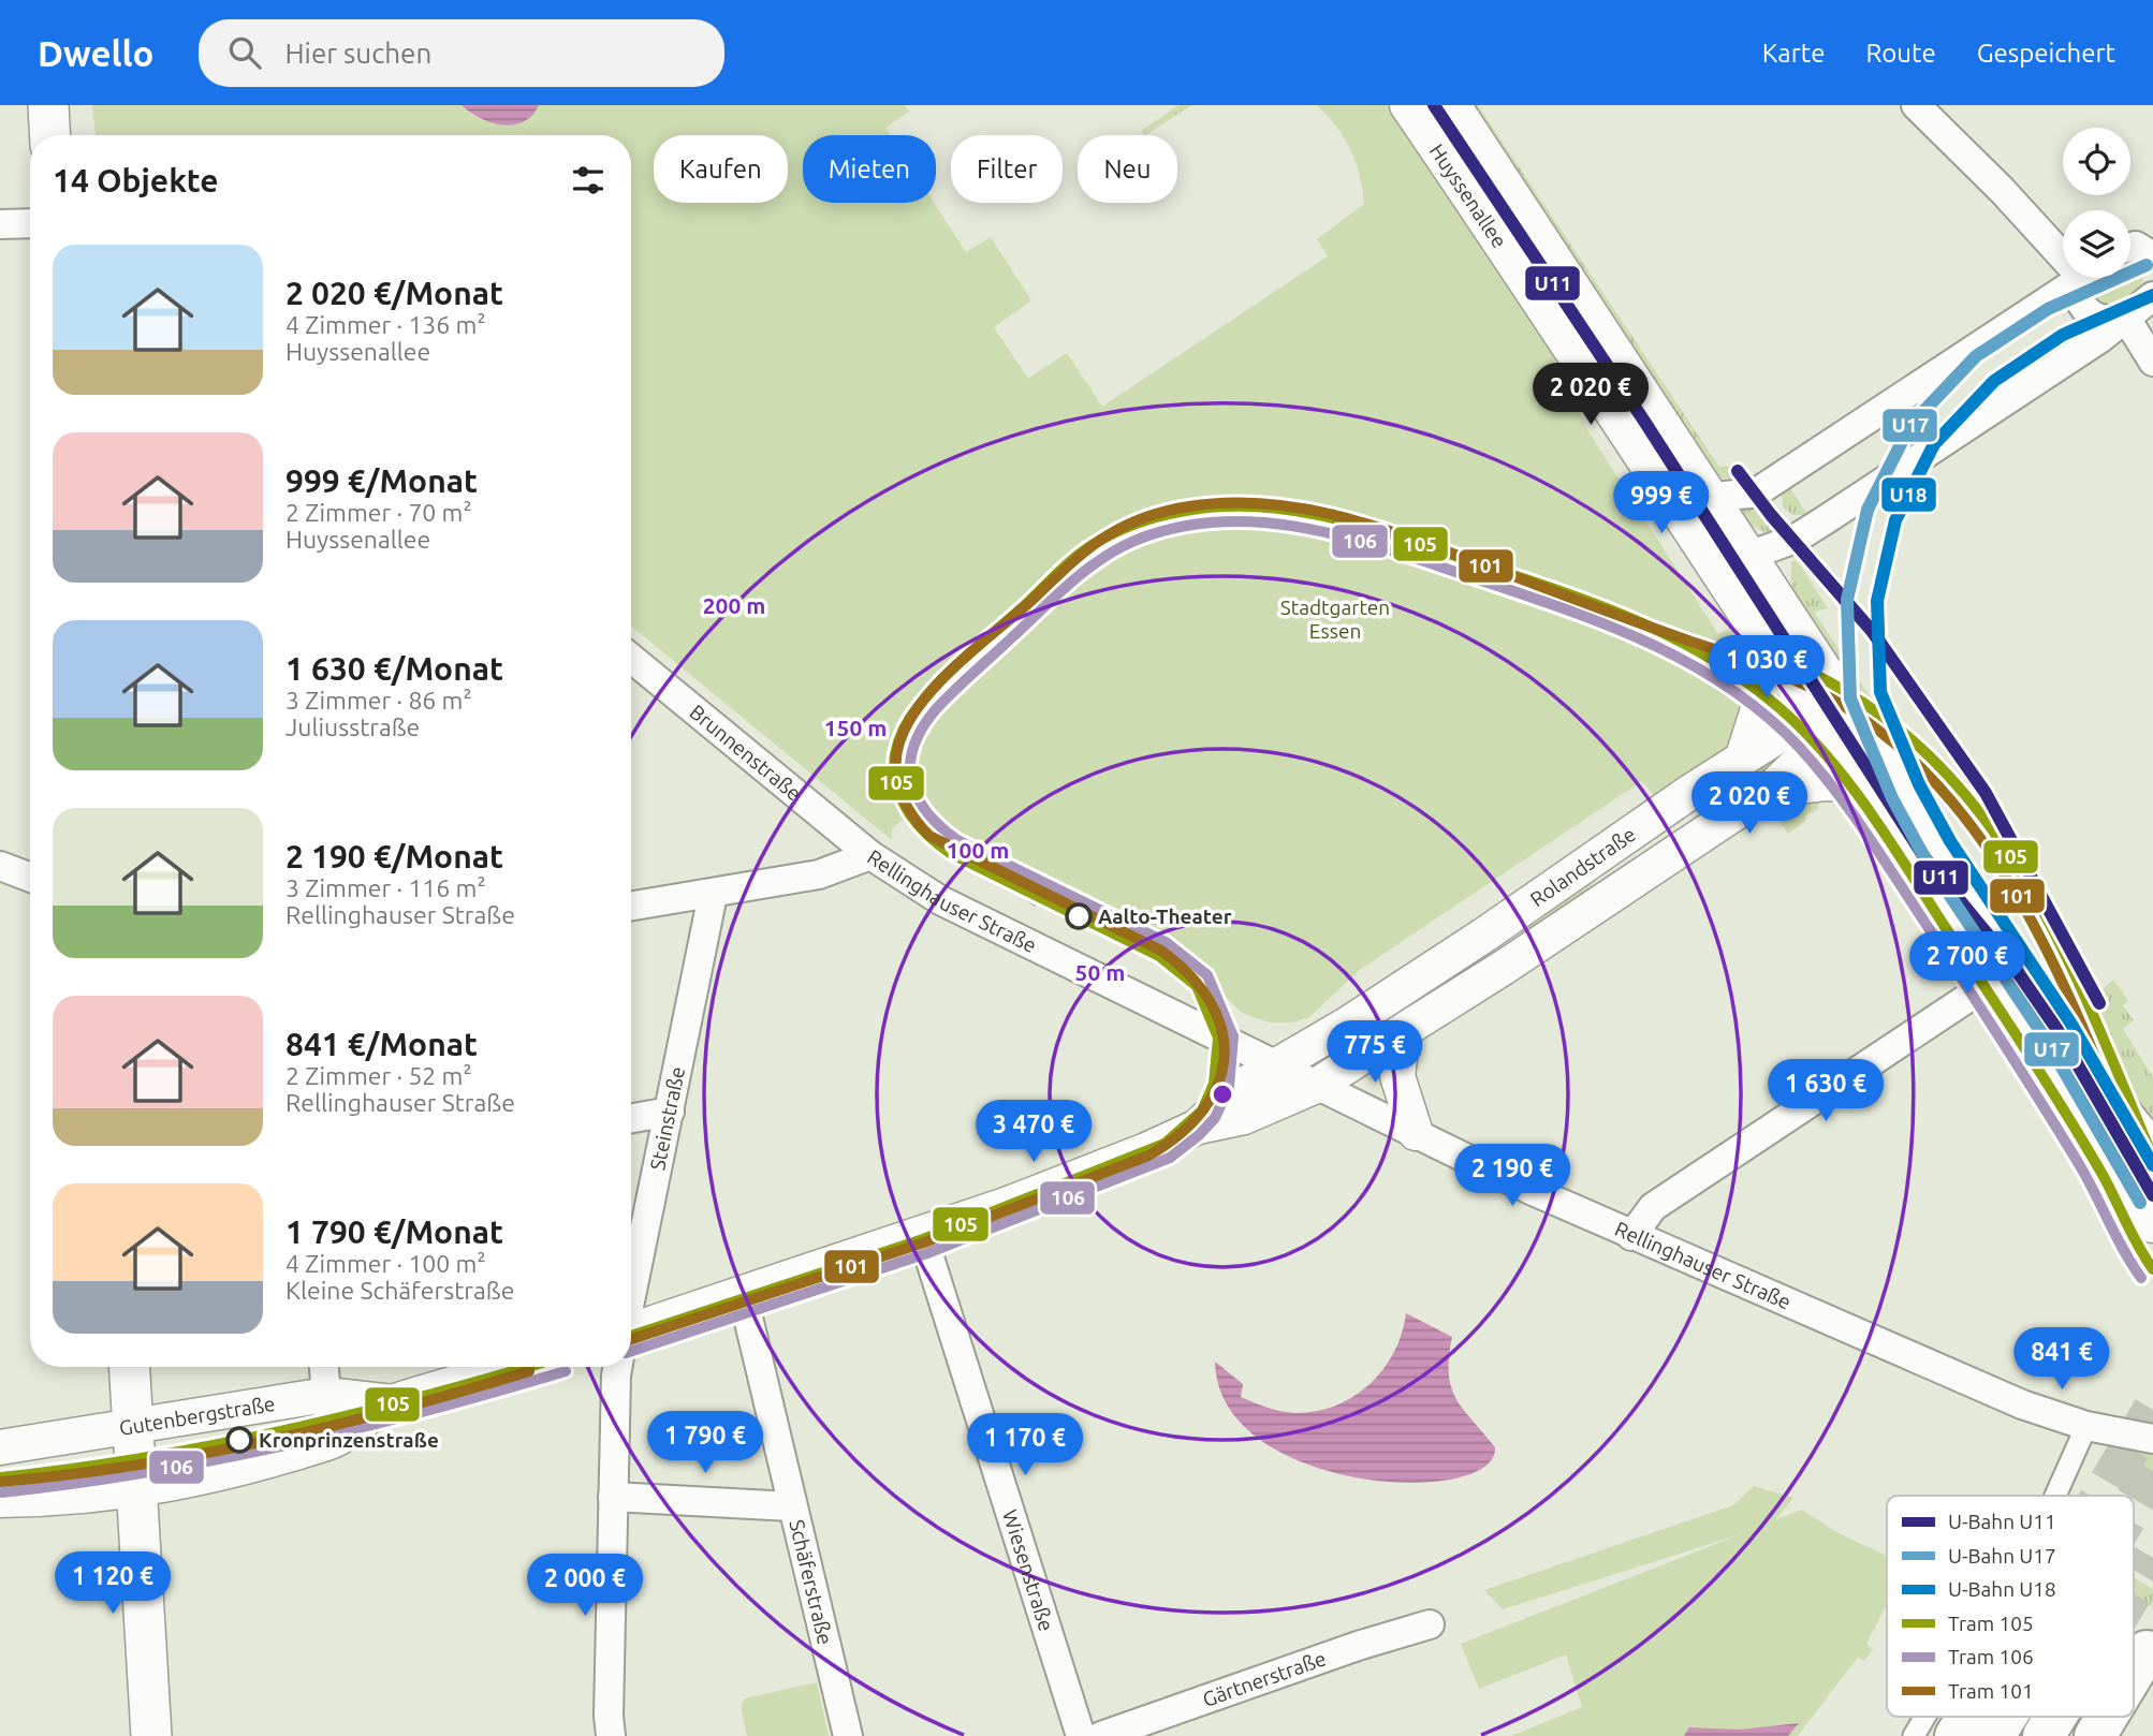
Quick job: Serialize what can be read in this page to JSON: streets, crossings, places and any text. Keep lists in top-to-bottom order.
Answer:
{
  "streets": {
    "street": [
      "Huyssenallee",
      "Brunnenstraße",
      "Rolandstraße",
      "Rellinghauser Straße",
      "Steinstraße",
      "Gutenbergstraße",
      "Wiesenstraße",
      "Schäferstraße",
      "Gärtnerstraße"
    ]
  },
  "crossings": [
    ["Huyssenallee", "Rolandstraße"],
    ["Brunnenstraße", "Rellinghauser Straße"],
    ["Rolandstraße", "Rellinghauser Straße"],
    ["Rellinghauser Straße", "Steinstraße"]
  ],
  "parks": ["Stadtgarten Essen"],
  "places": ["Aalto-Theater", "Kronprinzenstraße"],
  "lines": [
    "metro line U11",
    "metro line U17",
    "metro line U18",
    "tram line 101",
    "tram line 105",
    "tram line 106"
  ],
  "legend": [
    "U-Bahn U11",
    "U-Bahn U17",
    "U-Bahn U18",
    "Tram 105",
    "Tram 106",
    "Tram 101"
  ],
  "page": {
    "header": "Dwello",
    "search": "Hier suchen",
    "nav": ["Karte", "Route", "Gespeichert"],
    "chip": [
      "Kaufen",
      "Mieten",
      "Filter",
      "Neu"
    ],
    "heading": "14 Objekte",
    "list": [
      {
        "name": "2 020 €/Monat",
        "note": "4 Zimmer · 136 m² · Huyssenallee"
      },
      {
        "name": "999 €/Monat",
        "note": "2 Zimmer · 70 m² · Huyssenallee"
      },
      {
        "name": "1 630 €/Monat",
        "note": "3 Zimmer · 86 m² · Juliusstraße"
      },
      {
        "name": "2 190 €/Monat",
        "note": "3 Zimmer · 116 m² · Rellinghauser Straße"
      },
      {
        "name": "841 €/Monat",
        "note": "2 Zimmer · 52 m² · Rellinghauser Straße"
      },
      {
        "name": "1 790 €/Monat",
        "note": "4 Zimmer · 100 m² · Kleine Schäferstraße"
      }
    ],
    "price": [
      "2 020 €",
      "999 €",
      "1 030 €",
      "2 020 €",
      "2 700 €",
      "775 €",
      "1 630 €",
      "3 470 €",
      "2 190 €",
      "841 €",
      "1 790 €",
      "1 170 €",
      "1 120 €",
      "2 000 €"
    ]
  },
  "rings": [
    "200 m",
    "150 m",
    "100 m",
    "50 m"
  ]
}
